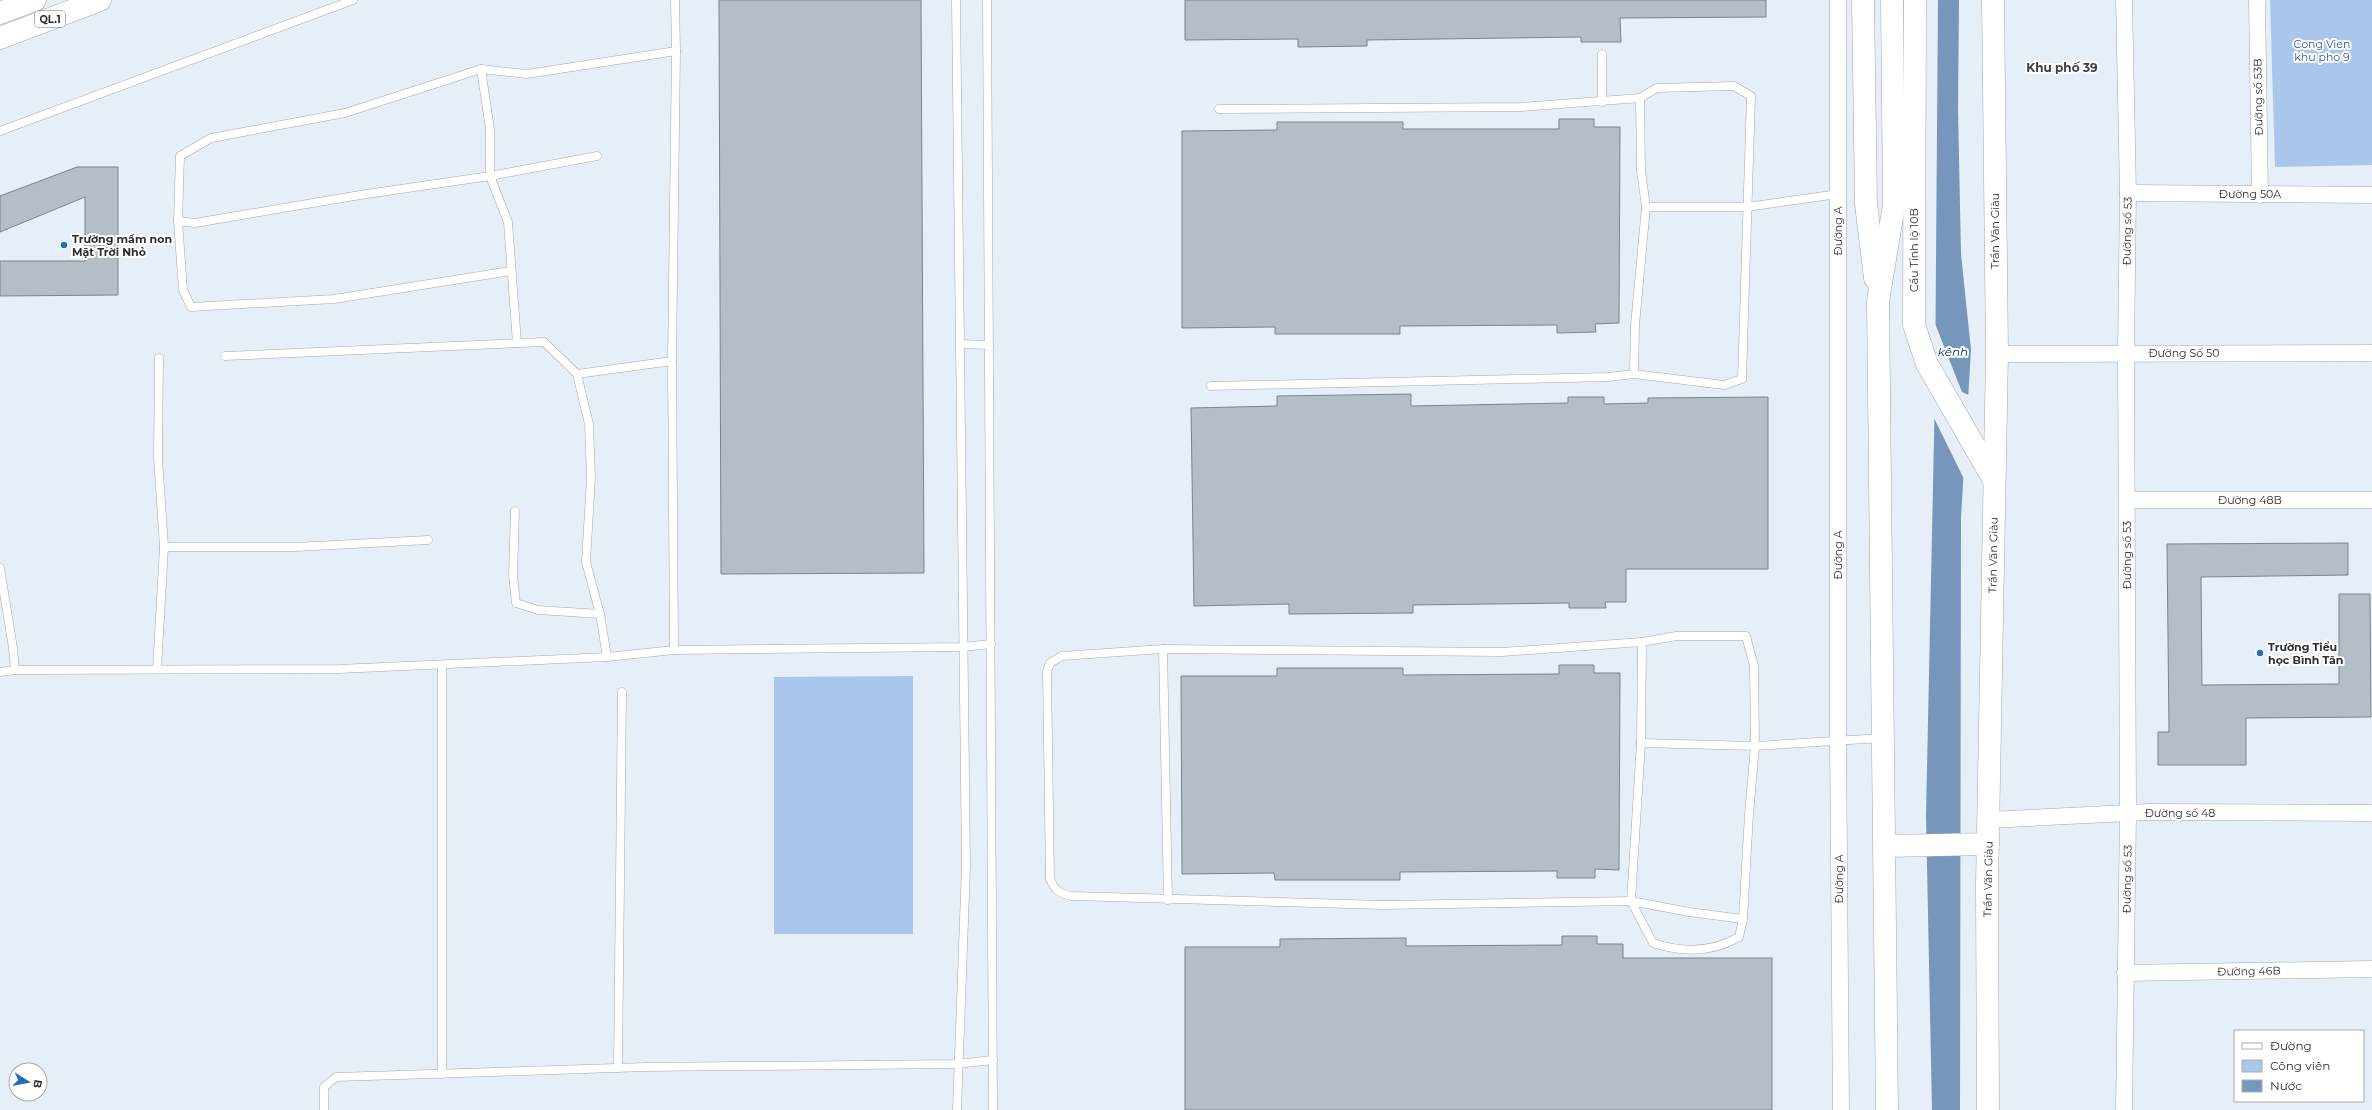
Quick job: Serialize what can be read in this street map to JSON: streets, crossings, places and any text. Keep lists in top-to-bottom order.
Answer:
{
  "streets": {
    "main road": ["QL.1", "Trần Văn Giàu", "Cầu Tỉnh lộ 10B"],
    "street": [
      "Đường số 53B",
      "Đường 50A",
      "Đường A",
      "Đường số 53",
      "Đường Số 50",
      "Đường 48B",
      "Đường số 48",
      "Đường 46B"
    ]
  },
  "crossings": [
    ["Đường số 53B", "Đường 50A"],
    ["Đường 50A", "Đường số 53"],
    ["Trần Văn Giàu", "Cầu Tỉnh lộ 10B"],
    ["Trần Văn Giàu", "Đường Số 50"],
    ["Trần Văn Giàu", "Đường số 48"],
    ["Đường số 53", "Đường Số 50"],
    ["Đường số 53", "Đường 48B"],
    ["Đường số 53", "Đường số 48"],
    ["Đường số 53", "Đường 46B"]
  ],
  "districts": ["Khu phố 39"],
  "water": ["kênh"],
  "parks": ["Cong Vien khu pho 9"],
  "places": ["Trường mầm non Mặt Trời Nhỏ", "Trường Tiểu học Bình Tân"],
  "legend": ["Đường", "Công viên", "Nước"],
  "north": "right"
}
